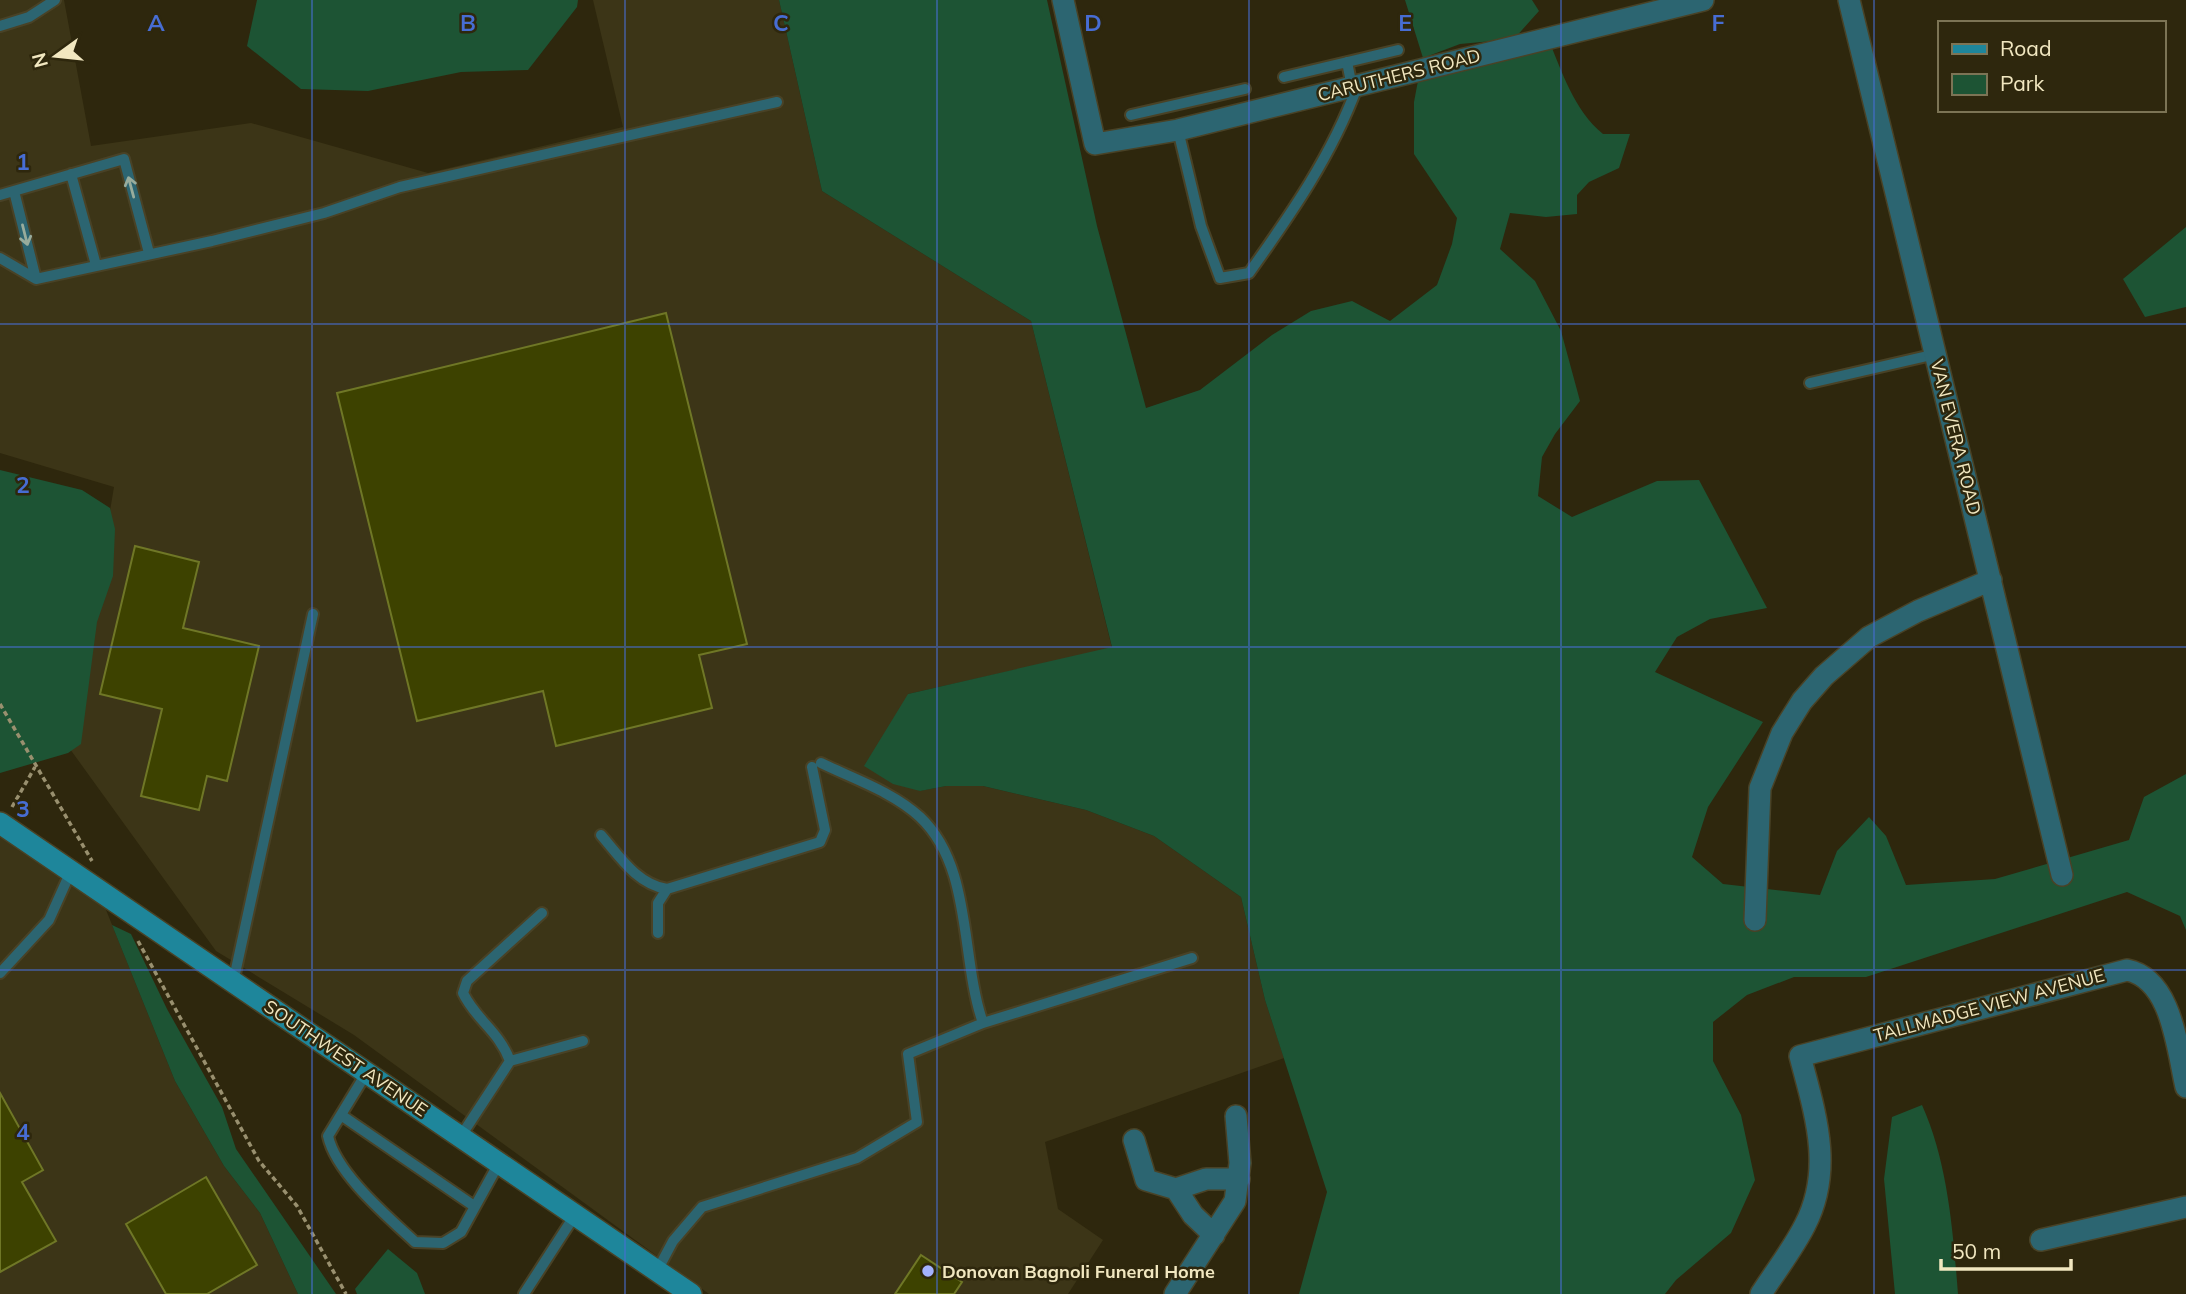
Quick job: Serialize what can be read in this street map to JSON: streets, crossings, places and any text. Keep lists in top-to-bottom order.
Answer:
{
  "streets": {
    "street": [
      "CARUTHERS ROAD",
      "VAN EVERA ROAD",
      "TALLMADGE VIEW AVENUE",
      "SOUTHWEST AVENUE"
    ]
  },
  "places": ["Donovan Bagnoli Funeral Home"],
  "legend": ["Road", "Park"],
  "scale_bar": "50 m",
  "north": "left",
  "grid": {
    "columns": [
      "A",
      "B",
      "C",
      "D",
      "E",
      "F"
    ],
    "rows": [
      "1",
      "2",
      "3",
      "4"
    ]
  }
}
